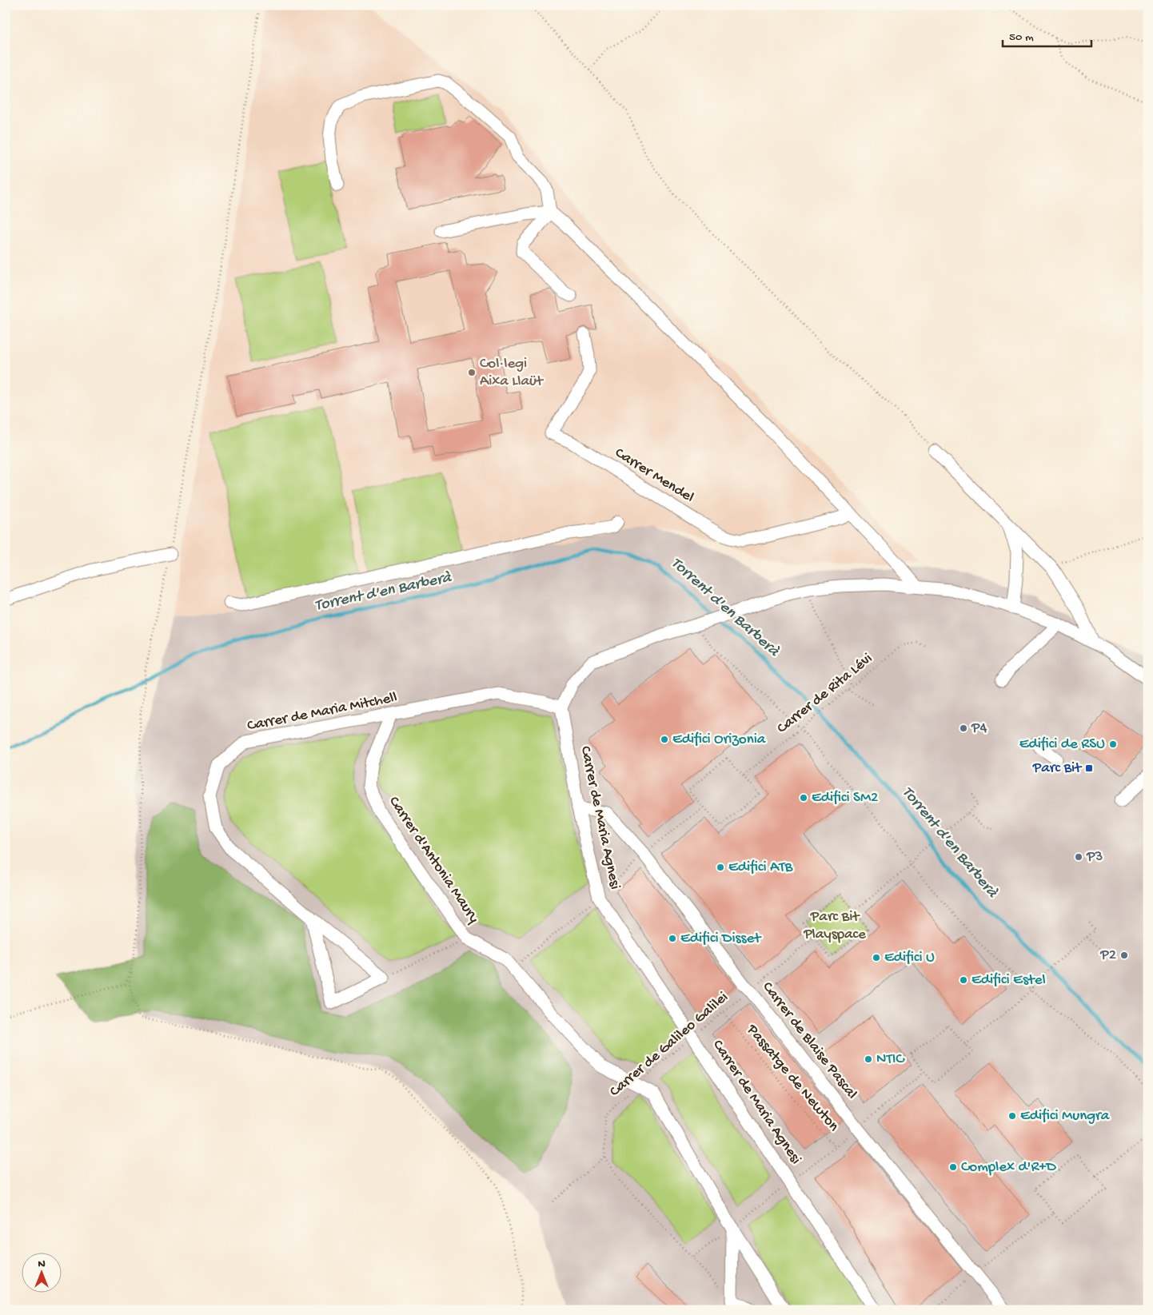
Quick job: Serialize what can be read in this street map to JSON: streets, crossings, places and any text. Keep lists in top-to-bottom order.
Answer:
{
  "streets": {
    "street": [
      "Carrer Mendel",
      "Carrer de Maria Mitchell",
      "Carrer de Maria Agnesi",
      "Carrer d'Antonia Maury",
      "Carrer de Blaise Pascal"
    ],
    "path": ["Carrer de Rita Lévi", "Carrer de Galileo Galilei", "Passatge de Newton"]
  },
  "crossings": [
    ["Carrer de Maria Mitchell", "Carrer de Maria Agnesi"],
    ["Carrer de Maria Mitchell", "Carrer d'Antonia Maury"],
    ["Carrer de Maria Agnesi", "Carrer de Blaise Pascal"],
    ["Carrer de Maria Agnesi", "Carrer de Galileo Galilei"],
    ["Carrer d'Antonia Maury", "Carrer de Galileo Galilei"],
    ["Carrer de Blaise Pascal", "Carrer de Galileo Galilei"],
    ["Carrer de Galileo Galilei", "Passatge de Newton"]
  ],
  "water": ["Torrent d'en Barberà"],
  "parks": ["Parc Bit Playspace"],
  "places": {
    "other": [
      "Col·legi Aixa Llaüt",
      "P4",
      "Edifici Orizonia",
      "Edifici de RSU",
      "Edifici SM2",
      "P3",
      "Edifici ATB",
      "Edifici Disset",
      "P2",
      "Edifici U",
      "Edifici Estel",
      "NTIC",
      "Edifici Mungra",
      "Complex d'R+D"
    ],
    "transit": ["Parc Bit"]
  },
  "scale_bar": "50 m",
  "north": "top"
}
